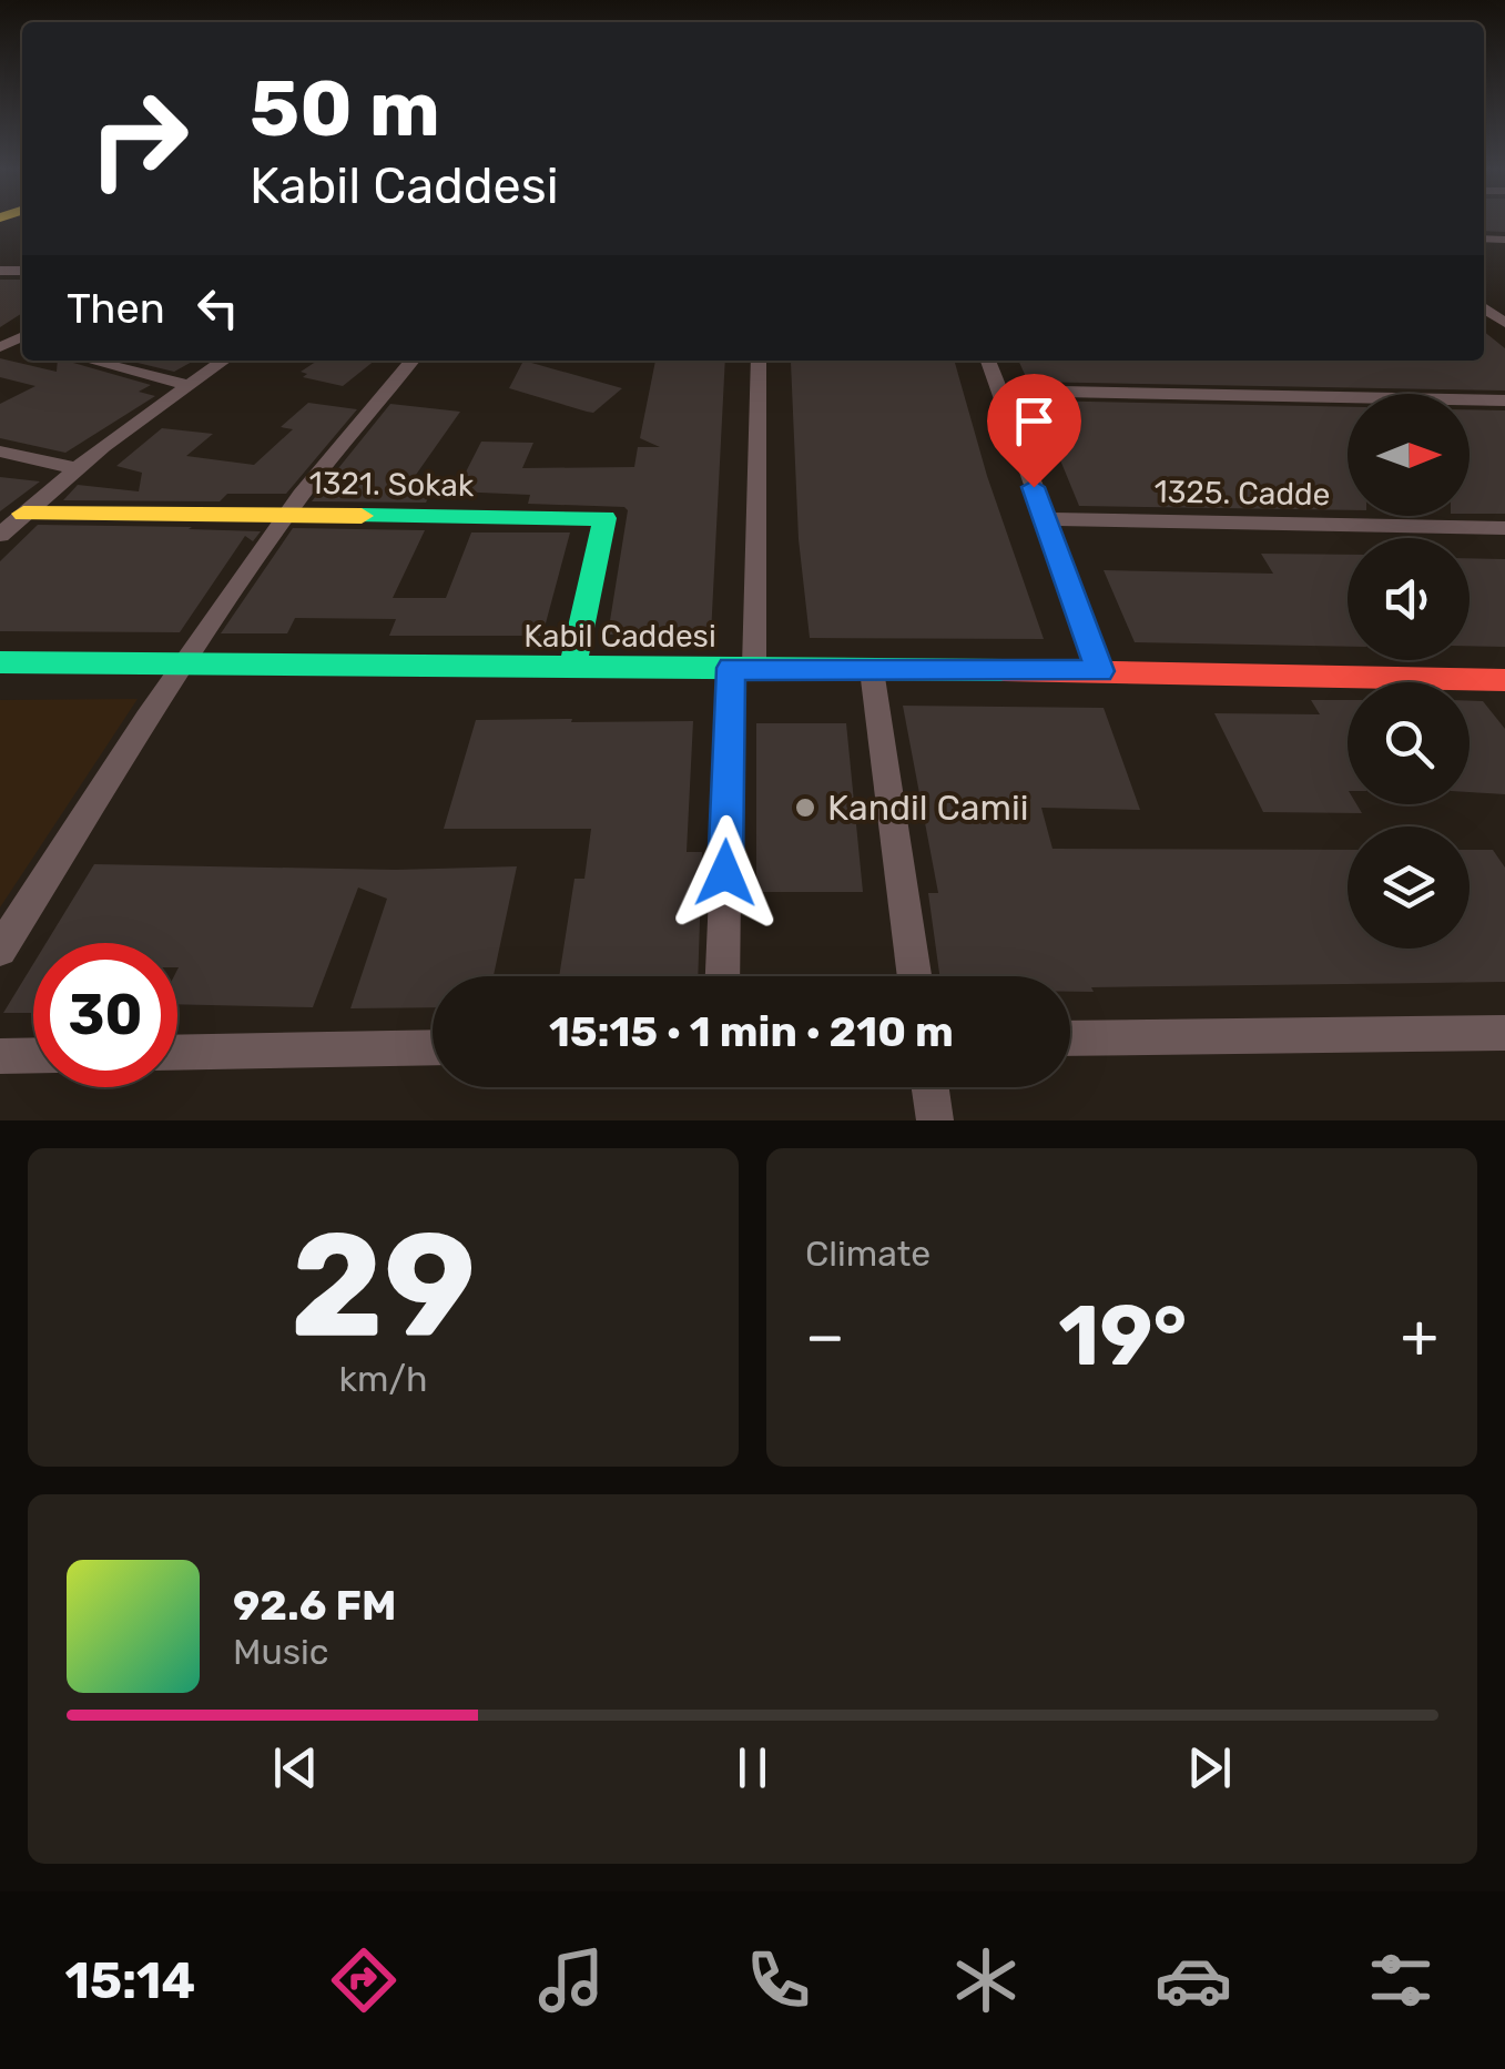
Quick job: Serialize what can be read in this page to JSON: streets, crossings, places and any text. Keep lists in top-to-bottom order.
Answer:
{
  "streets": {
    "main road": ["1321. Sokak", "Kabil Caddesi"],
    "street": ["1325. Cadde"]
  },
  "crossings": [
    ["1321. Sokak", "Kabil Caddesi"]
  ],
  "places": ["Kandil Camii"],
  "north": "right",
  "page": {
    "turn": ["50 m", "Kabil Caddesi"],
    "then": "Then",
    "limit": "30",
    "trip": "15:15 · 1 min · 210 m",
    "tile": [
      ["29", "km/h"],
      "Climate"
    ],
    "heat": ["−", "19°", "+"],
    "song": ["92.6 FM", "Music"],
    "tabs": "15:14"
  }
}
